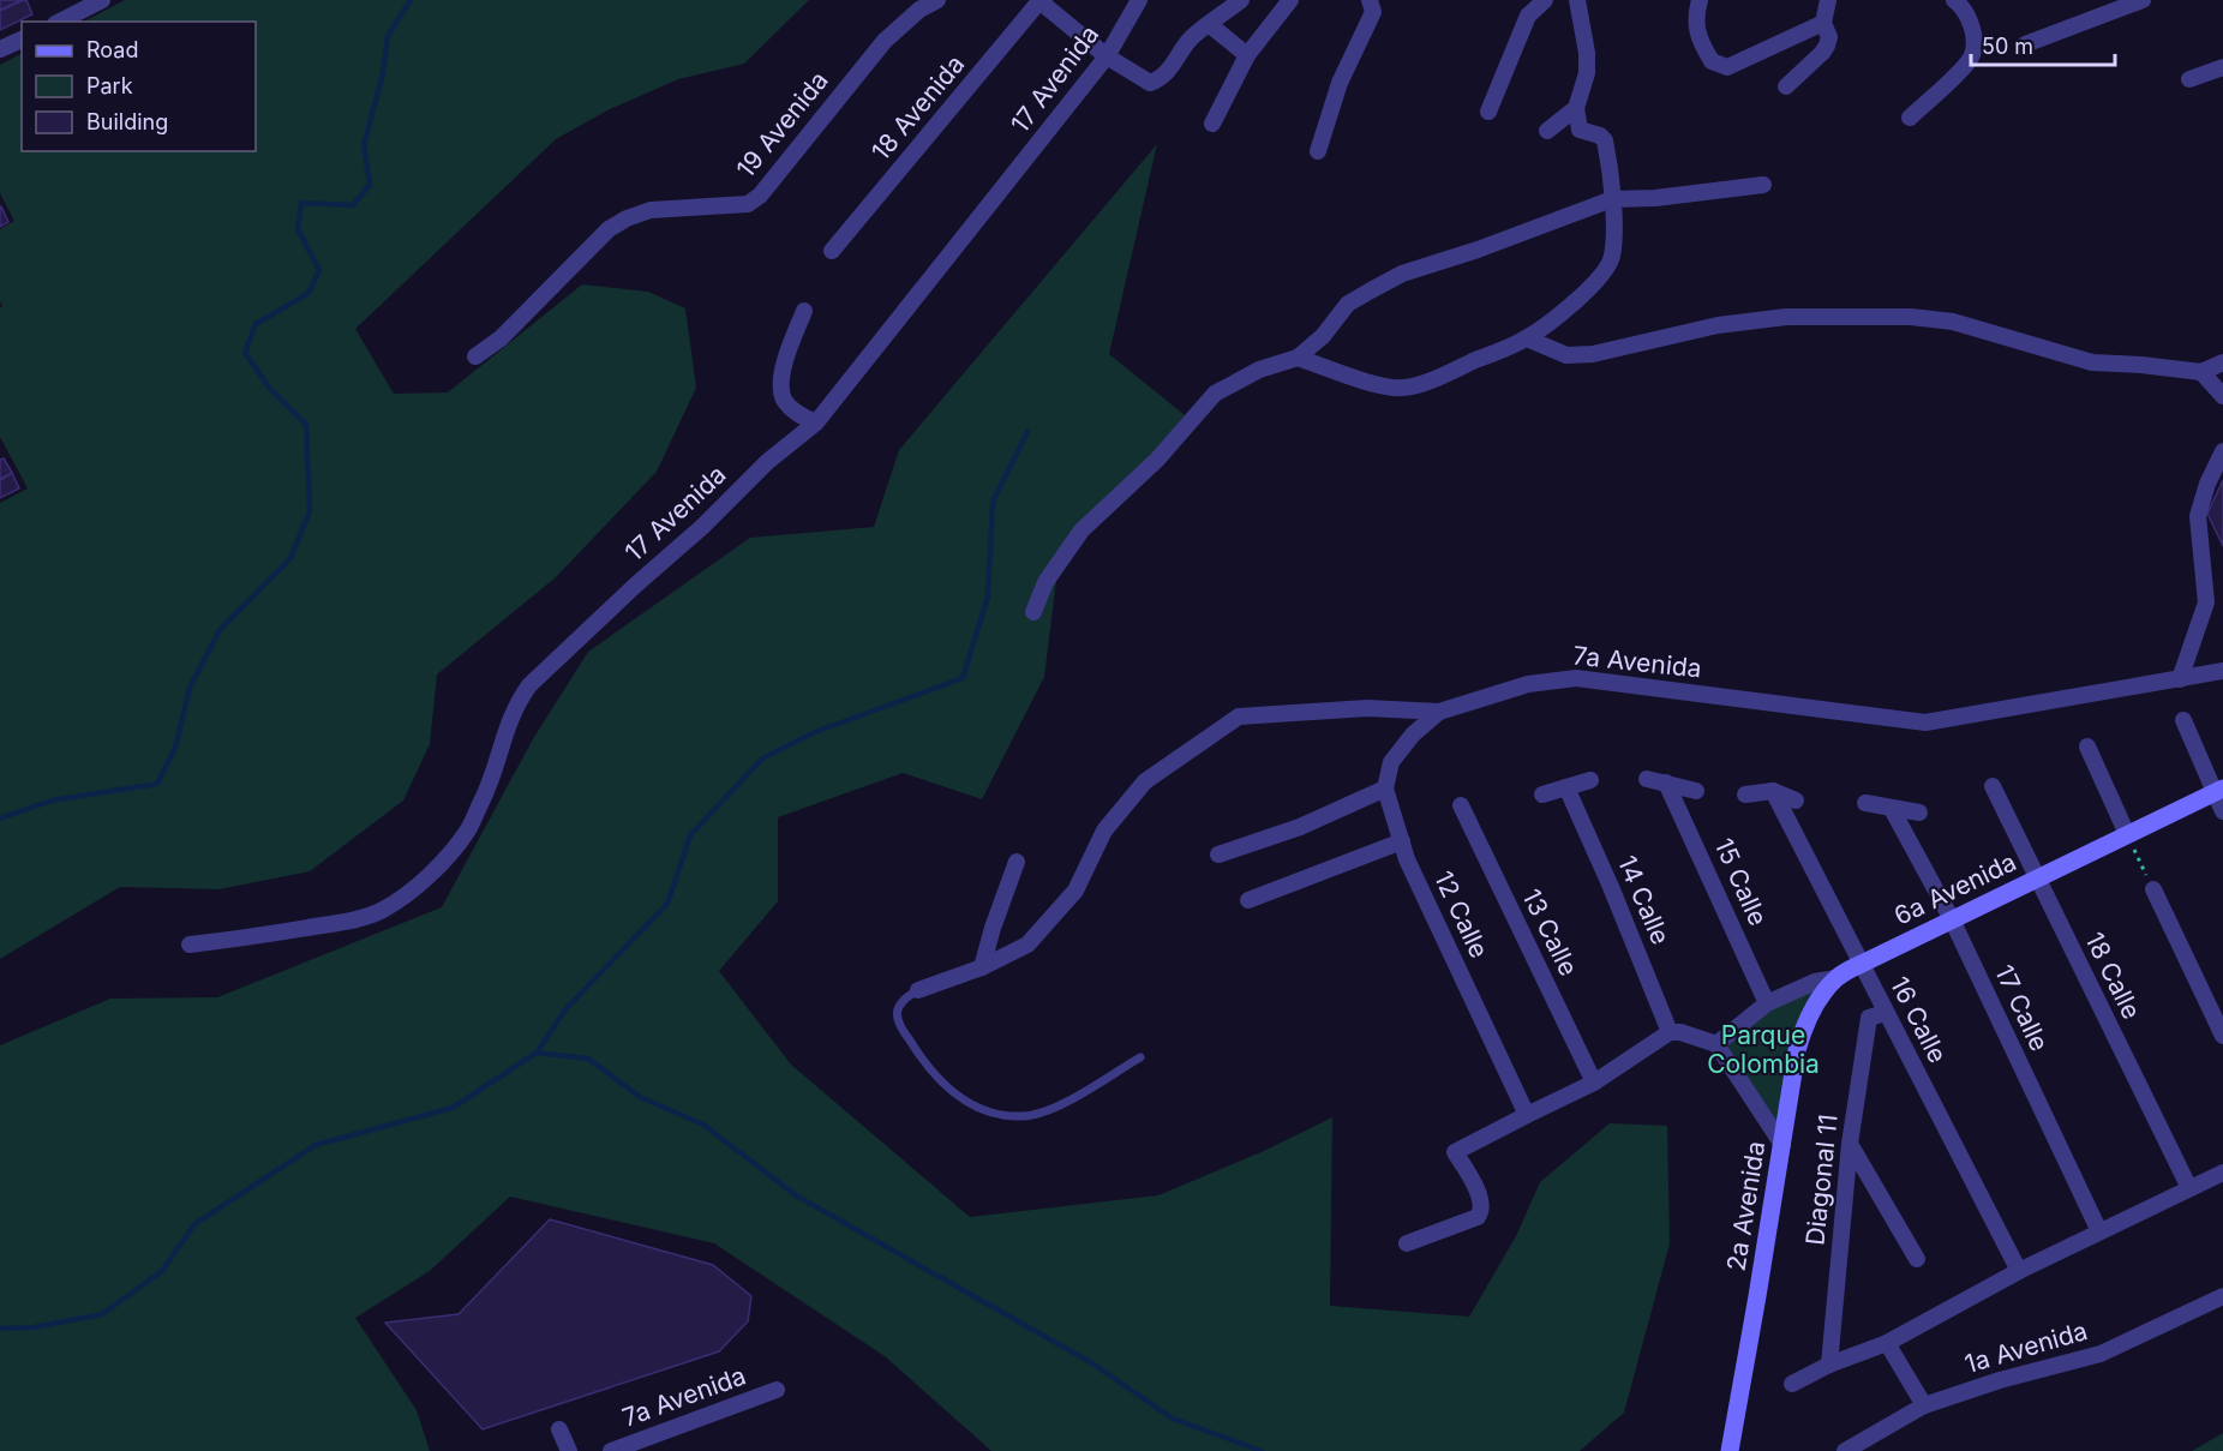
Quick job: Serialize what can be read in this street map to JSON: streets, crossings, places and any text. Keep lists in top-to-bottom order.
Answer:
{
  "streets": {
    "main road": ["6a Avenida", "2a Avenida"],
    "street": [
      "17 Avenida",
      "18 Avenida",
      "19 Avenida",
      "7a Avenida",
      "15 Calle",
      "14 Calle",
      "12 Calle",
      "13 Calle",
      "18 Calle",
      "17 Calle",
      "16 Calle",
      "Diagonal 11",
      "1a Avenida"
    ]
  },
  "crossings": [
    ["15 Calle", "6a Avenida"],
    ["6a Avenida", "18 Calle"],
    ["6a Avenida", "17 Calle"],
    ["6a Avenida", "16 Calle"],
    ["6a Avenida", "2a Avenida"],
    ["16 Calle", "Diagonal 11"]
  ],
  "parks": ["Parque Colombia"],
  "legend": ["Road", "Park", "Building"],
  "scale_bar": "50 m"
}
